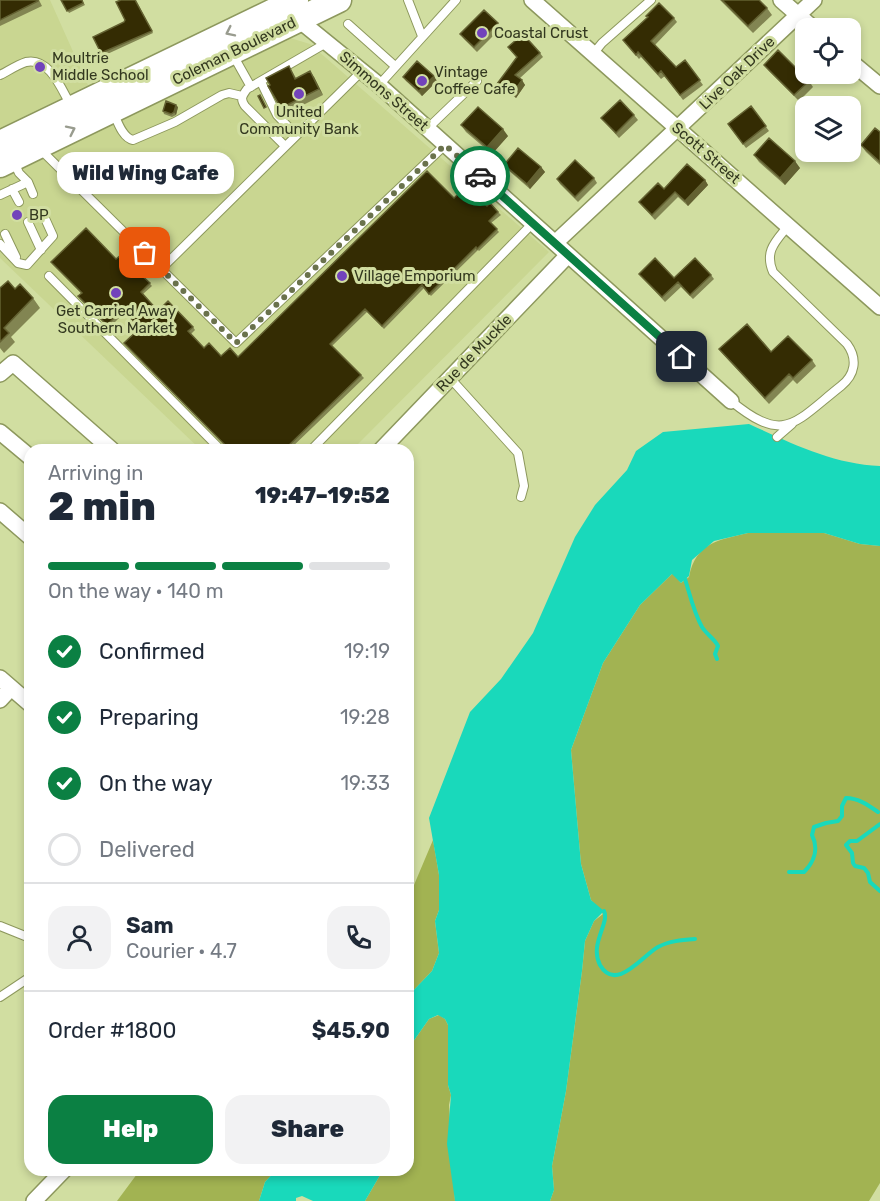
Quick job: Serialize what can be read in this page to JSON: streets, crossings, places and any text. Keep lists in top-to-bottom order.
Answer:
{
  "streets": {
    "main road": ["Coleman Boulevard"],
    "street": [
      "Live Oak Drive",
      "Simmons Street",
      "Scott Street",
      "Rue de Muckle"
    ]
  },
  "crossings": [
    ["Coleman Boulevard", "Simmons Street"],
    ["Live Oak Drive", "Simmons Street"],
    ["Live Oak Drive", "Scott Street"],
    ["Simmons Street", "Rue de Muckle"]
  ],
  "places": [
    "Coastal Crust",
    "Moultrie Middle School",
    "Vintage Coffee Cafe",
    "United Community Bank",
    "BP",
    "Wild Wing Cafe",
    "Village Emporium",
    "Get Carried Away Southern Market"
  ],
  "page": {
    "bubble": "Wild Wing Cafe",
    "heading": ["2 min", "Arriving in", "19:47–19:52"],
    "panel": [
      "Sam",
      "Courier · 4.7",
      "Order #1800",
      "$45.90"
    ],
    "bar": "On the way · 140 m",
    "list": [
      ["Confirmed", "19:19"],
      ["Preparing", "19:28"],
      ["On the way", "19:33"],
      "Delivered"
    ],
    "buttons": ["Help", "Share"]
  }
}
